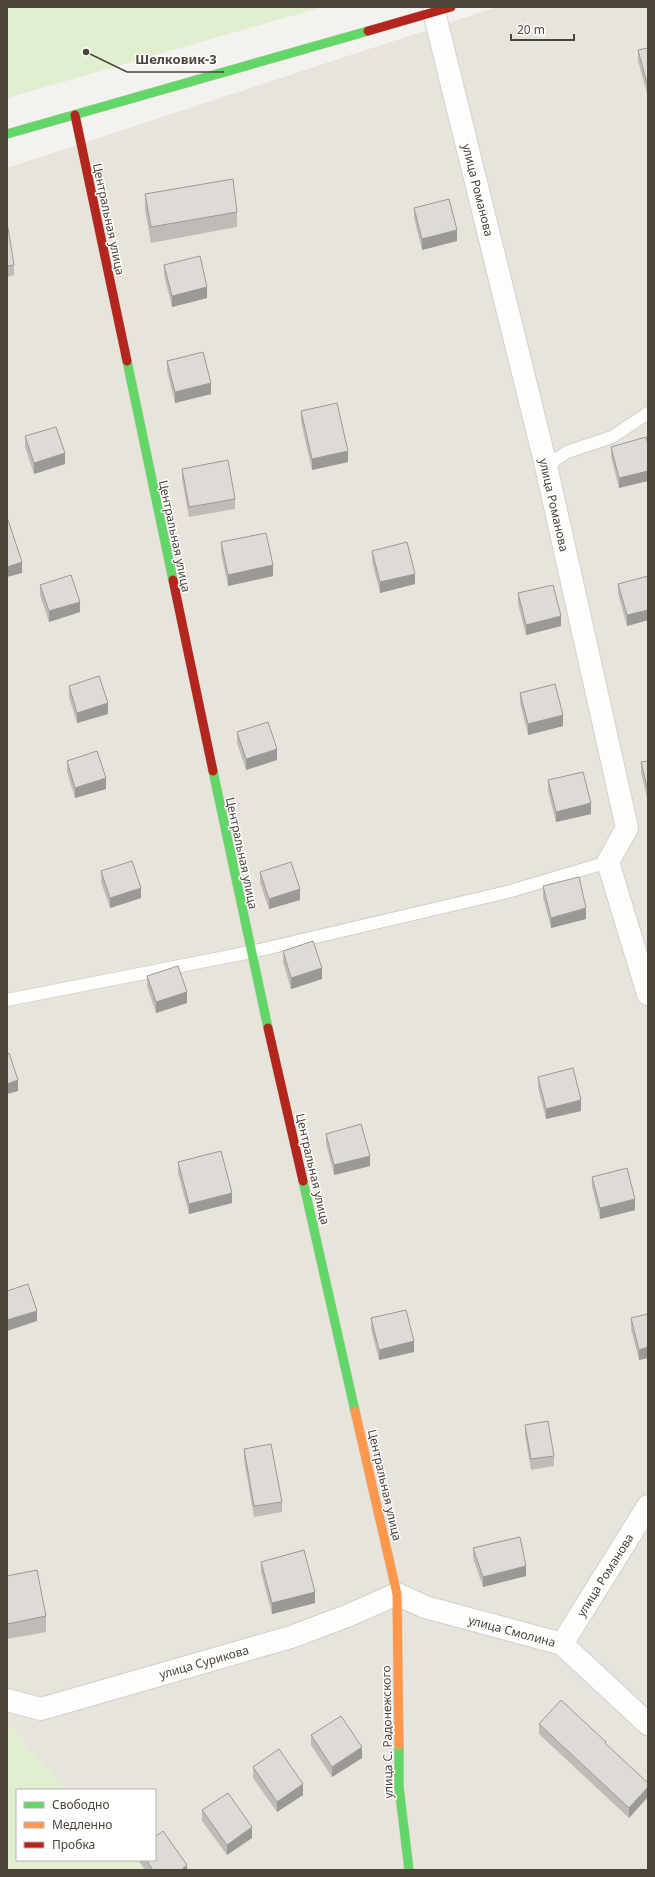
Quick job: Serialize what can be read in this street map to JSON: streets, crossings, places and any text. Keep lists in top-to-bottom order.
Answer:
{
  "streets": {
    "street": [
      "улица Романова",
      "Центральная улица",
      "улица Смолина",
      "улица Сурикова",
      "улица С. Радонежского"
    ]
  },
  "crossings": [
    ["улица Романова", "улица Смолина"],
    ["Центральная улица", "улица Смолина"],
    ["Центральная улица", "улица Сурикова"],
    ["Центральная улица", "улица С. Радонежского"],
    ["улица Смолина", "улица Сурикова"],
    ["улица Смолина", "улица С. Радонежского"],
    ["улица Сурикова", "улица С. Радонежского"]
  ],
  "places": ["Шелковик-3"],
  "legend": ["Свободно", "Медленно", "Пробка"],
  "scale_bar": "20 m"
}
